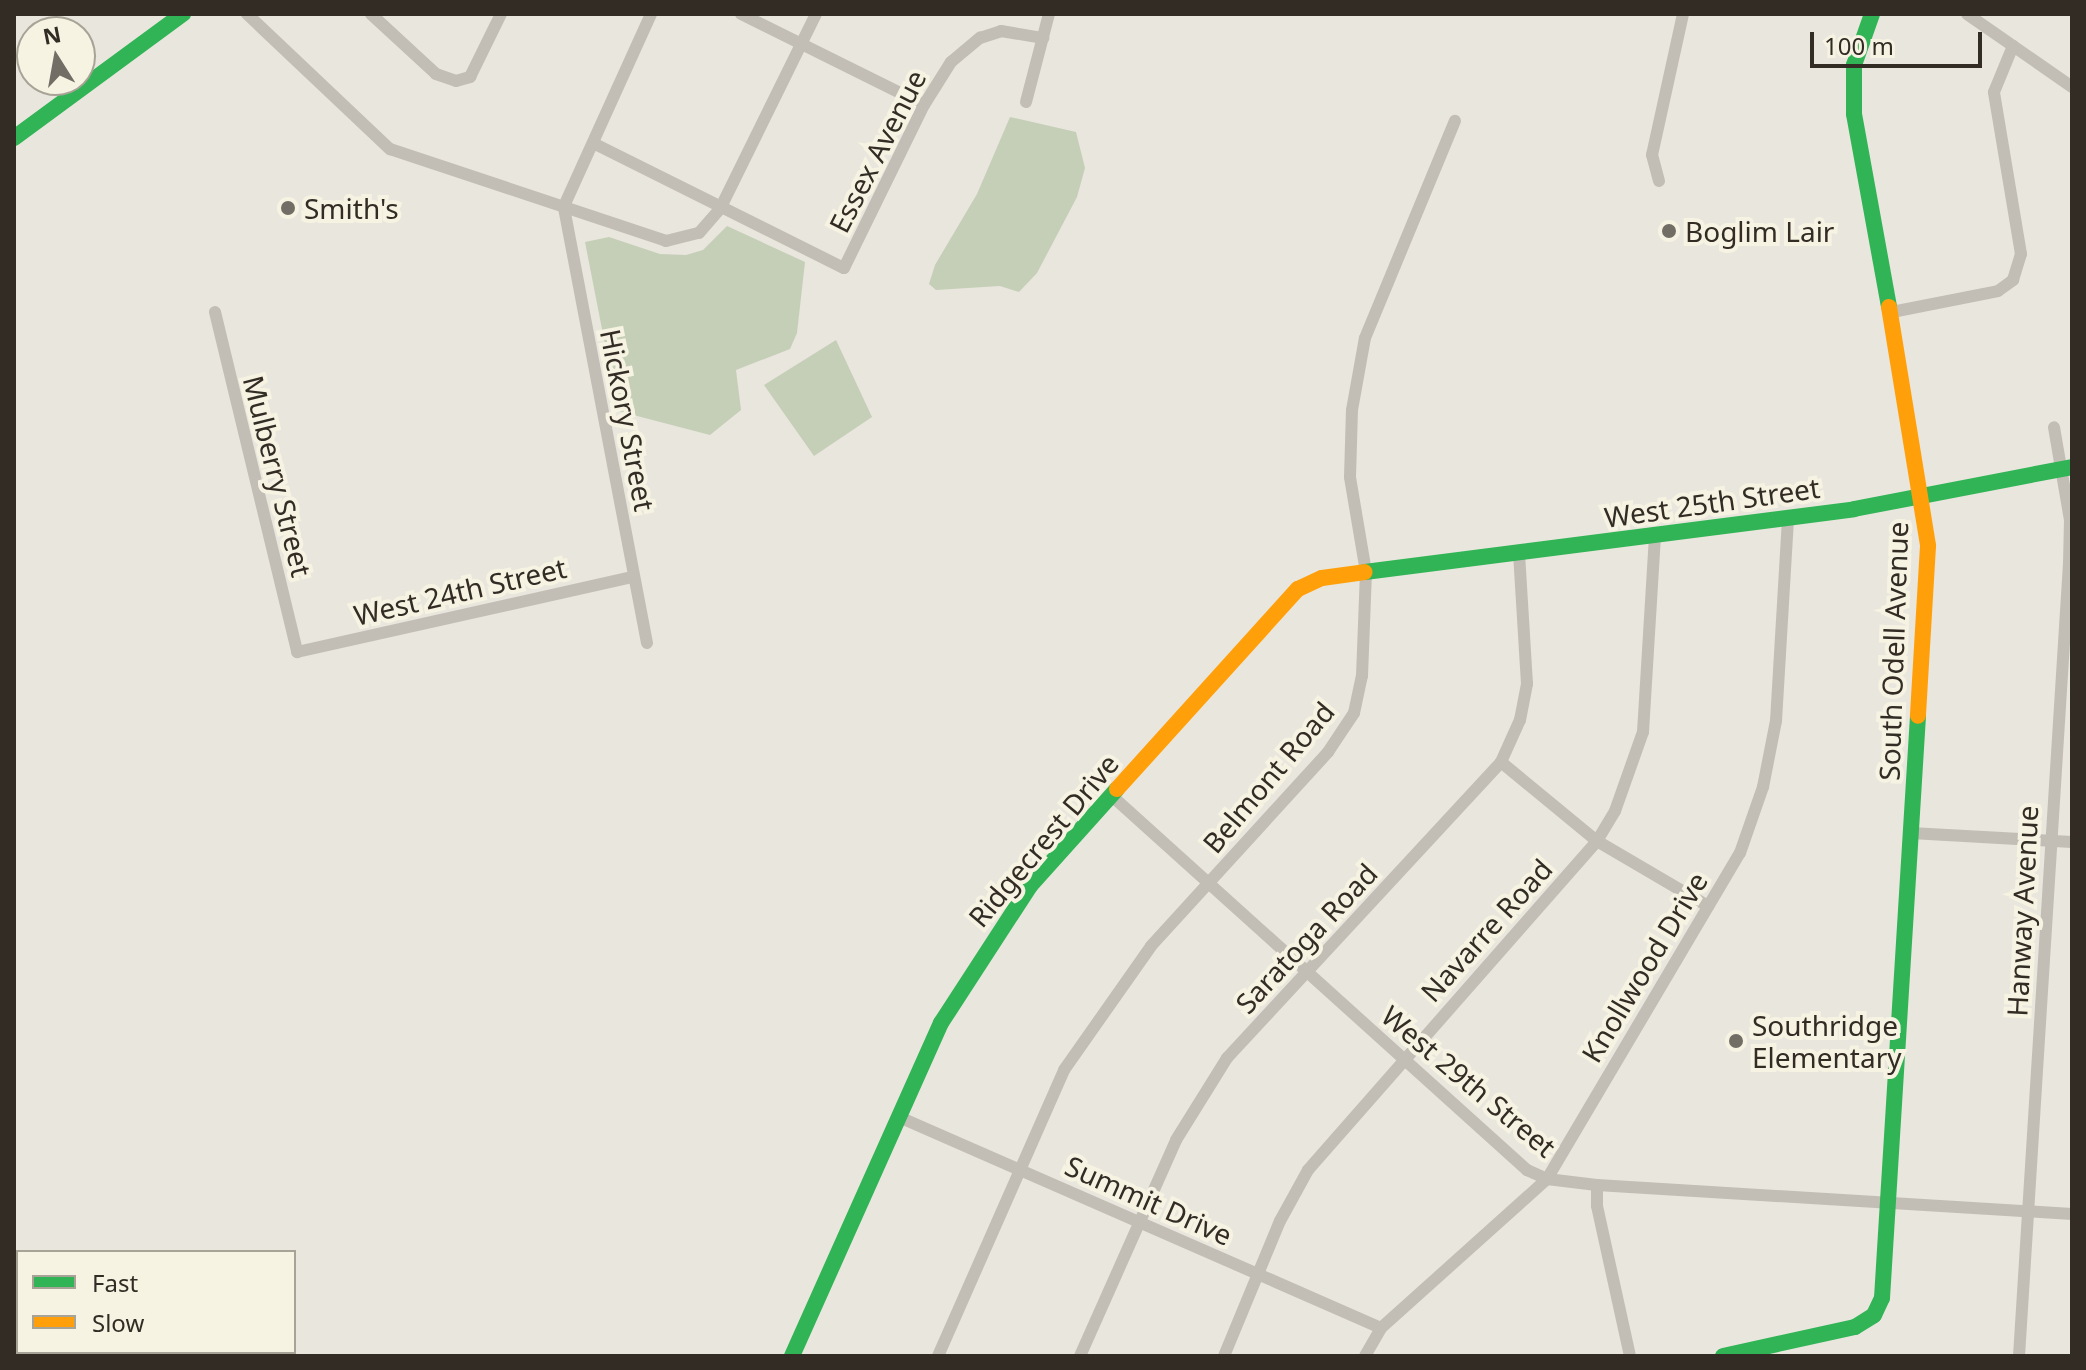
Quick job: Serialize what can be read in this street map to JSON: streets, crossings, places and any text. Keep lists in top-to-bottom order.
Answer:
{
  "streets": {
    "street": [
      "Essex Avenue",
      "Hickory Street",
      "Mulberry Street",
      "West 25th Street",
      "West 24th Street",
      "South Odell Avenue",
      "Belmont Road",
      "Ridgecrest Drive",
      "Hanway Avenue",
      "Navarre Road",
      "Saratoga Road",
      "Knollwood Drive",
      "West 29th Street",
      "Summit Drive"
    ]
  },
  "crossings": [
    ["Hickory Street", "West 24th Street"],
    ["Mulberry Street", "West 24th Street"],
    ["West 25th Street", "South Odell Avenue"],
    ["West 25th Street", "Belmont Road"],
    ["West 25th Street", "Ridgecrest Drive"],
    ["West 25th Street", "Hanway Avenue"],
    ["West 25th Street", "Navarre Road"],
    ["West 25th Street", "Saratoga Road"],
    ["West 25th Street", "Knollwood Drive"],
    ["South Odell Avenue", "West 29th Street"],
    ["Belmont Road", "Ridgecrest Drive"],
    ["Belmont Road", "West 29th Street"],
    ["Belmont Road", "Summit Drive"],
    ["Ridgecrest Drive", "West 29th Street"],
    ["Ridgecrest Drive", "Summit Drive"],
    ["Hanway Avenue", "West 29th Street"],
    ["Navarre Road", "West 29th Street"],
    ["Navarre Road", "Summit Drive"],
    ["Saratoga Road", "West 29th Street"],
    ["Saratoga Road", "Summit Drive"],
    ["Knollwood Drive", "West 29th Street"],
    ["Knollwood Drive", "Summit Drive"]
  ],
  "places": ["Smith's", "Boglim Lair", "Southridge Elementary"],
  "legend": ["Fast", "Slow"],
  "scale_bar": "100 m",
  "north": "top"
}
